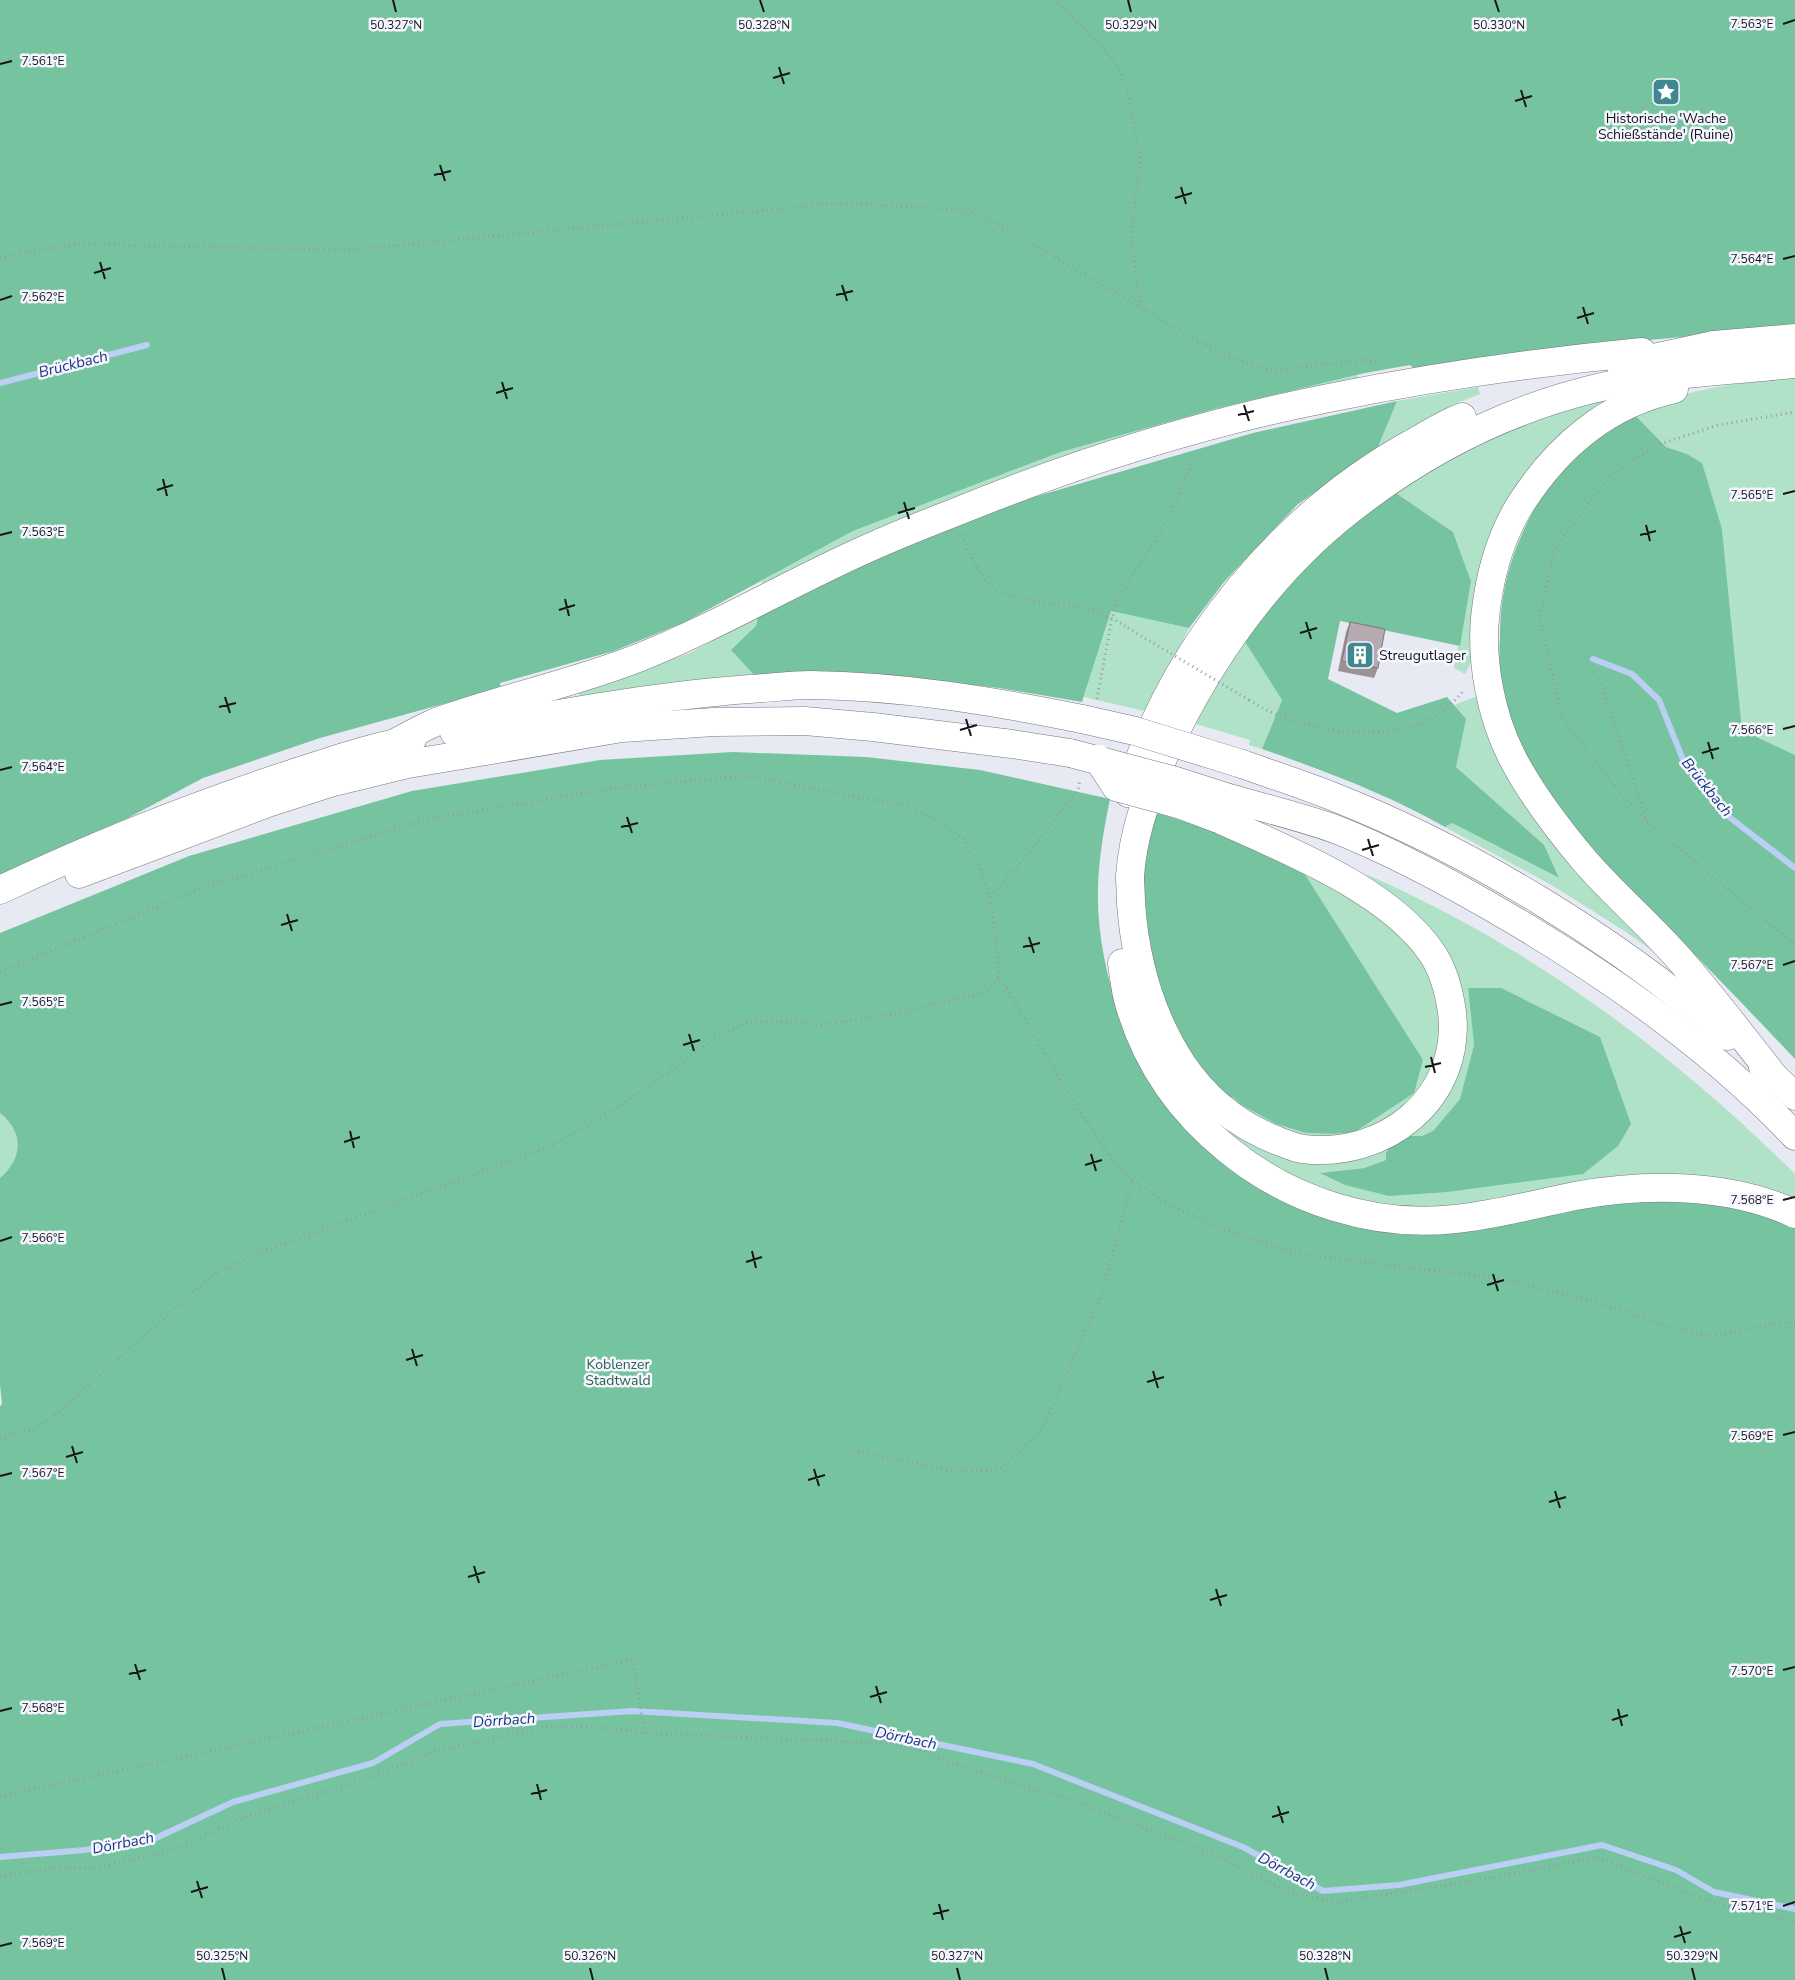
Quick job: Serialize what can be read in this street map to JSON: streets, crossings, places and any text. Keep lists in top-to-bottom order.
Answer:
{
  "water": ["Brückbach", "Dörrbach"],
  "parks": ["Koblenzer Stadtwald"],
  "places": {
    "place": ["Historische 'Wache Schießstände' (Ruine)"],
    "building": ["Streugutlager"]
  },
  "coordinates": [
    "7.563°E",
    "50.327°N",
    "50.328°N",
    "50.329°N",
    "50.330°N",
    "7.561°E",
    "7.564°E",
    "7.562°E",
    "7.565°E",
    "7.566°E",
    "7.567°E",
    "7.568°E",
    "7.569°E",
    "7.570°E",
    "7.571°E",
    "50.325°N",
    "50.326°N"
  ]
}
